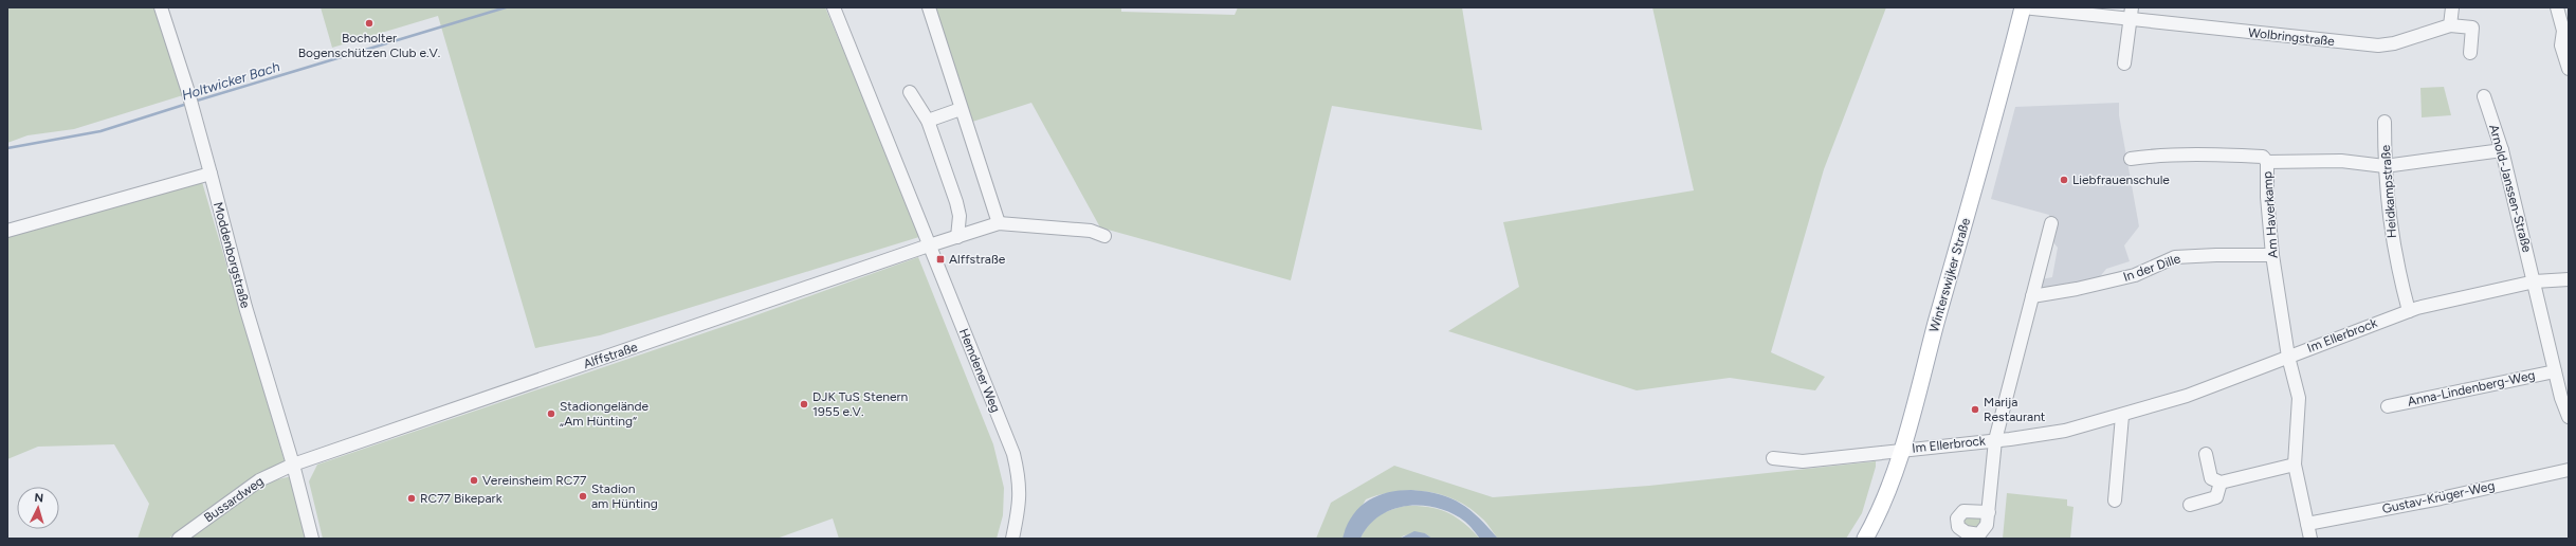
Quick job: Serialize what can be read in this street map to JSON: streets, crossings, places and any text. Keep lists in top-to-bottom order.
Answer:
{
  "streets": {
    "main road": ["Winterswijker Straße"],
    "street": [
      "Wolbringstraße",
      "Arnold-Janssen-Straße",
      "Heidkampstraße",
      "Am Haverkamp",
      "Moddenborgstraße",
      "In der Dille",
      "Im Ellerbrock",
      "Alffstraße",
      "Hemdener Weg",
      "Anna-Lindenberg-Weg",
      "Gustav-Krüger-Weg",
      "Bussardweg"
    ]
  },
  "crossings": [
    ["Wolbringstraße", "Winterswijker Straße"],
    ["Arnold-Janssen-Straße", "Im Ellerbrock"],
    ["Arnold-Janssen-Straße", "Anna-Lindenberg-Weg"],
    ["Heidkampstraße", "Im Ellerbrock"],
    ["Am Haverkamp", "In der Dille"],
    ["Am Haverkamp", "Im Ellerbrock"],
    ["Am Haverkamp", "Gustav-Krüger-Weg"],
    ["Moddenborgstraße", "Alffstraße"],
    ["Moddenborgstraße", "Bussardweg"],
    ["Winterswijker Straße", "Im Ellerbrock"],
    ["Alffstraße", "Hemdener Weg"],
    ["Alffstraße", "Bussardweg"]
  ],
  "water": ["Holtwicker Bach"],
  "places": {
    "other": [
      "Bocholter Bogenschützen Club e.V.",
      "Liebfrauenschule",
      "DJK TuS Stenern 1955 e.V.",
      "Marija Restaurant",
      "Stadiongelände „Am Hünting“",
      "Vereinsheim RC77",
      "Stadion am Hünting",
      "RC77 Bikepark"
    ],
    "transit": ["Alffstraße"]
  },
  "north": "top"
}
